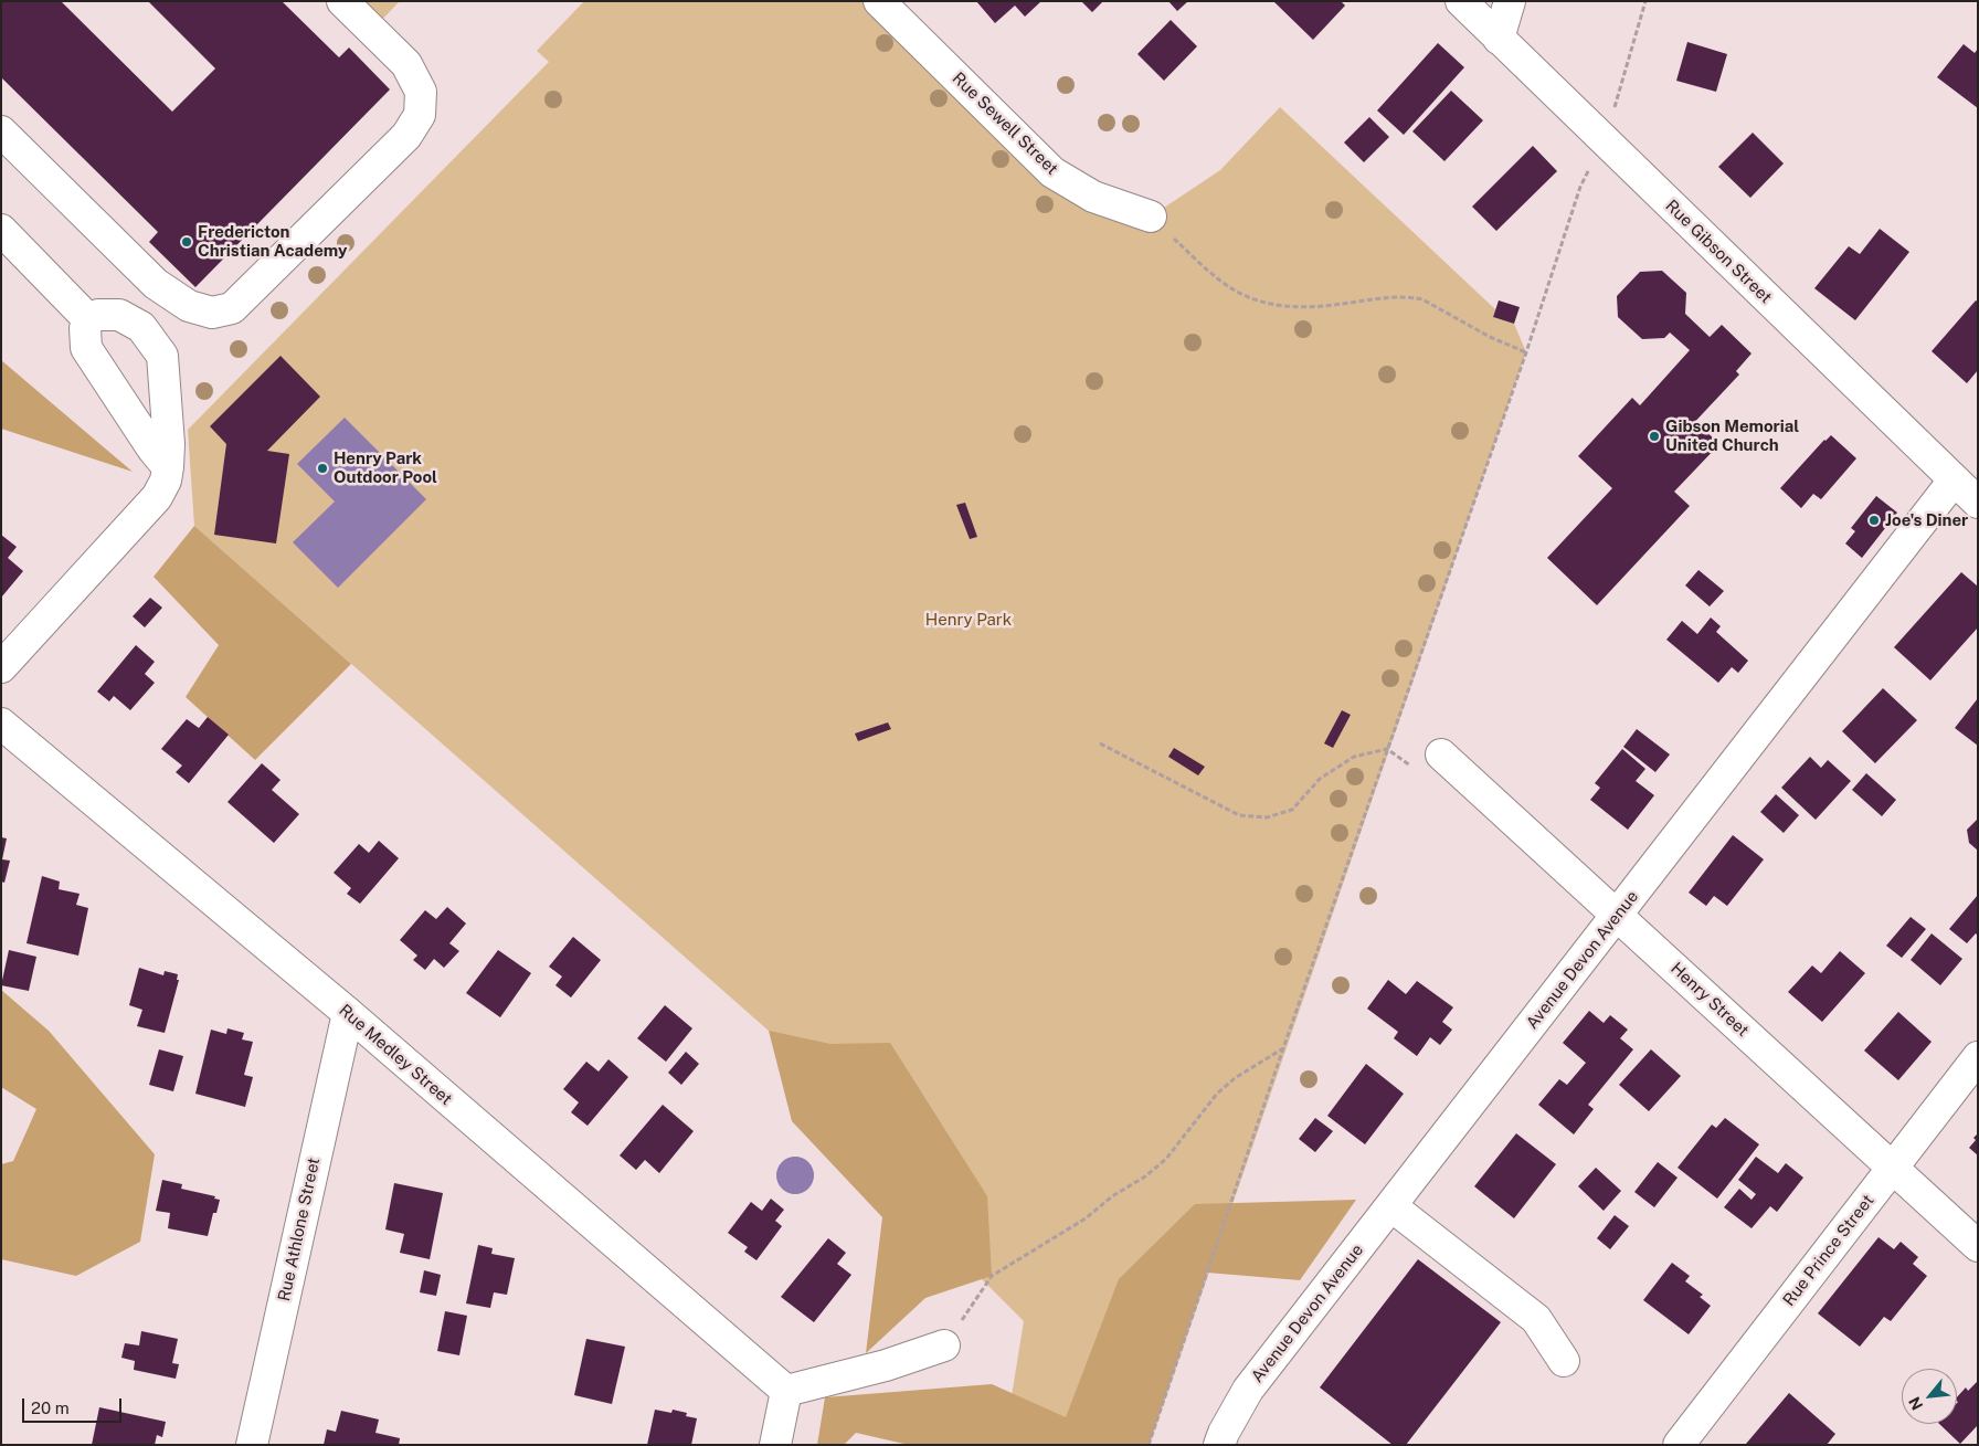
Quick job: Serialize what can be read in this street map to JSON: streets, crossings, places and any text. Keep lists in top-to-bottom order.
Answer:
{
  "streets": {
    "street": [
      "Rue Sewell Street",
      "Rue Gibson Street",
      "Avenue Devon Avenue",
      "Henry Street",
      "Rue Medley Street",
      "Rue Athlone Street",
      "Rue Prince Street"
    ]
  },
  "crossings": [
    ["Rue Gibson Street", "Avenue Devon Avenue"],
    ["Avenue Devon Avenue", "Henry Street"],
    ["Henry Street", "Rue Prince Street"],
    ["Rue Medley Street", "Rue Athlone Street"]
  ],
  "parks": ["Henry Park"],
  "places": [
    "Fredericton Christian Academy",
    "Gibson Memorial United Church",
    "Henry Park Outdoor Pool",
    "Joe's Diner"
  ],
  "scale_bar": "20 m",
  "north": "bottom left"
}
